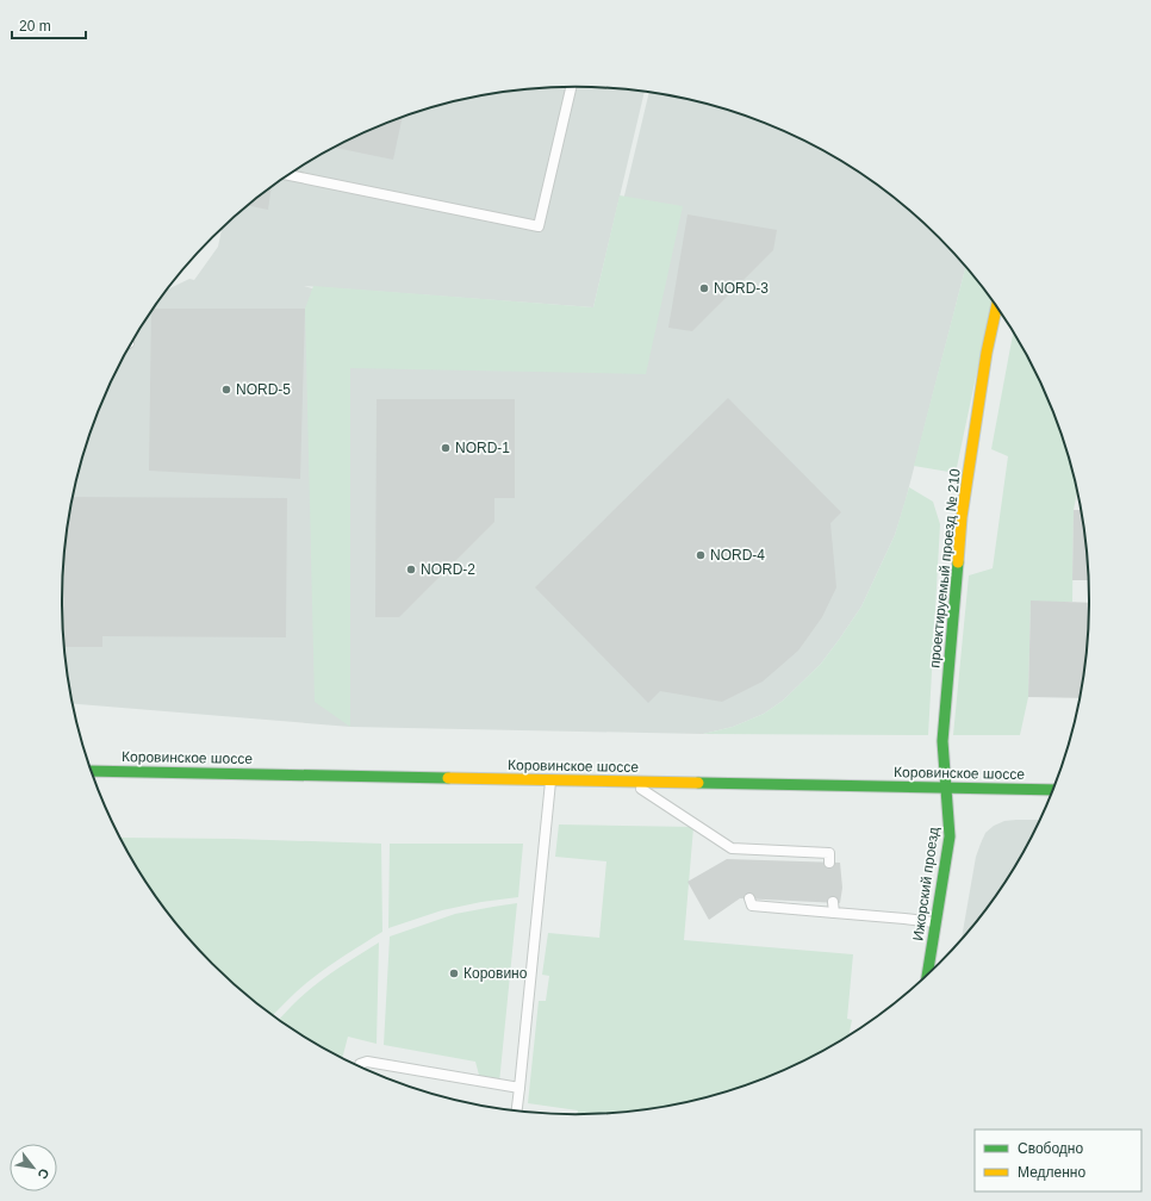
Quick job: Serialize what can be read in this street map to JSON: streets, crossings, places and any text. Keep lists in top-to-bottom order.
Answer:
{
  "streets": {
    "main road": ["проектируемый проезд № 210", "Коровинское шоссе", "Ижорский проезд"]
  },
  "crossings": [
    ["проектируемый проезд № 210", "Коровинское шоссе"],
    ["проектируемый проезд № 210", "Ижорский проезд"],
    ["Коровинское шоссе", "Ижорский проезд"]
  ],
  "places": [
    "NORD-3",
    "NORD-5",
    "NORD-1",
    "NORD-4",
    "NORD-2",
    "Коровино"
  ],
  "legend": ["Свободно", "Медленно"],
  "scale_bar": "20 m",
  "north": "bottom right"
}
